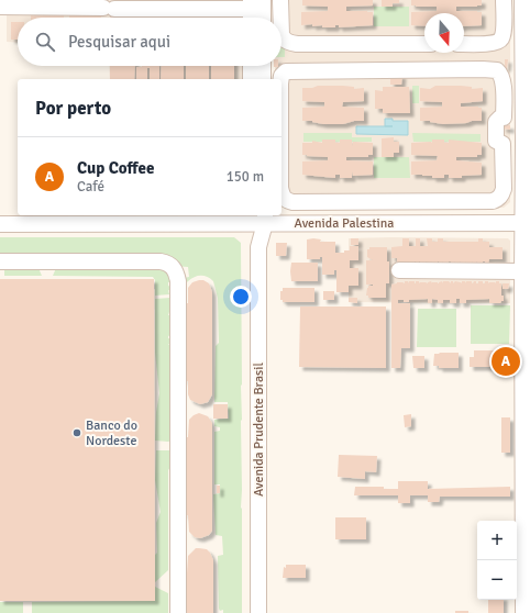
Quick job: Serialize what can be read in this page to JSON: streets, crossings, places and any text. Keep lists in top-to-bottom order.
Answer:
{
  "streets": {
    "street": ["Avenida Palestina", "Avenida Prudente Brasil"]
  },
  "crossings": [
    ["Avenida Palestina", "Avenida Prudente Brasil"]
  ],
  "places": ["Banco do Nordeste"],
  "north": "bottom",
  "page": {
    "search": "Pesquisar aqui",
    "heading": "Por perto",
    "list": [
      {
        "mark": "A",
        "name": "Cup Coffee",
        "note": "Café",
        "value": "150 m"
      }
    ],
    "pins": "A",
    "map_buttons": ["+", "−"]
  }
}
